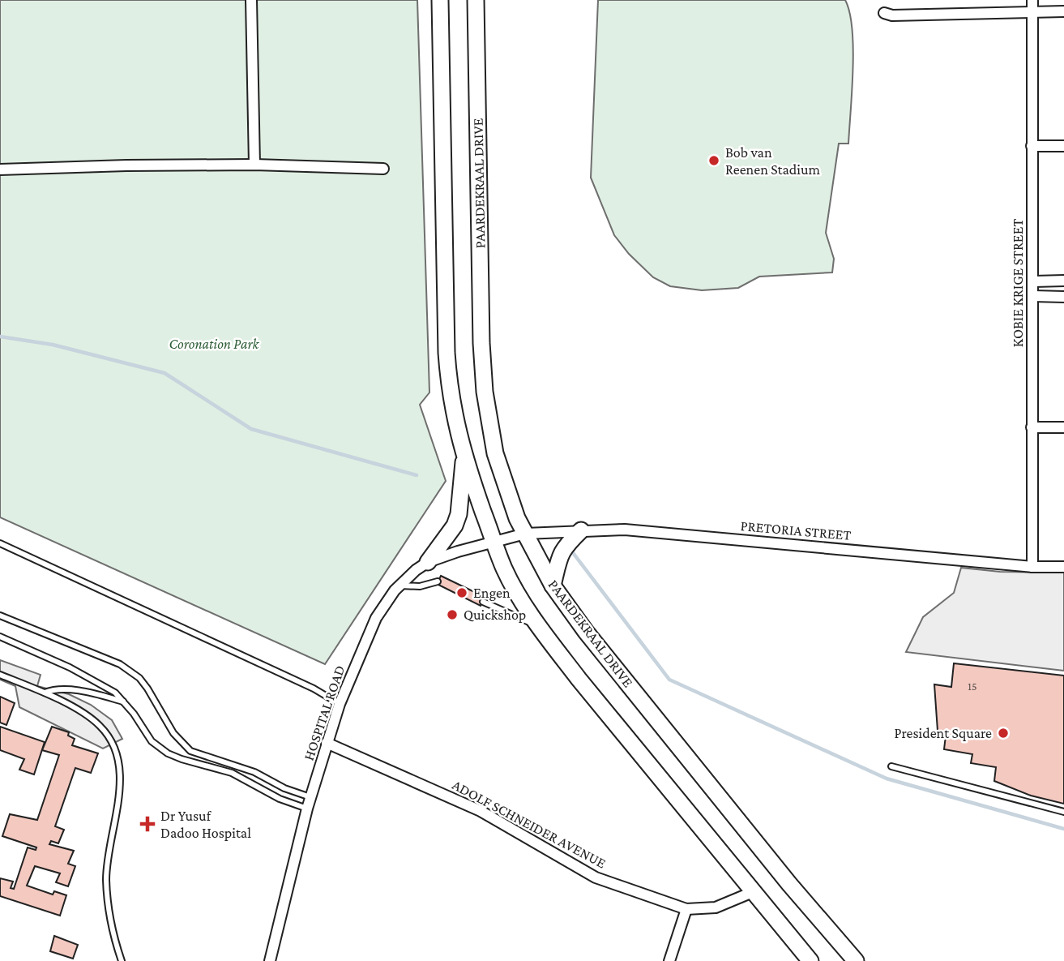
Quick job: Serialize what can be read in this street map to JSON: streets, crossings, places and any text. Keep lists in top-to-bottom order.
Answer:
{
  "streets": {
    "main road": ["PAARDEKRAAL DRIVE"],
    "street": [
      "KOBIE KRIGE STREET",
      "PRETORIA STREET",
      "HOSPITAL ROAD",
      "ADOLF SCHNEIDER AVENUE"
    ]
  },
  "crossings": [
    ["PAARDEKRAAL DRIVE", "PRETORIA STREET"],
    ["KOBIE KRIGE STREET", "PRETORIA STREET"],
    ["PRETORIA STREET", "HOSPITAL ROAD"],
    ["HOSPITAL ROAD", "ADOLF SCHNEIDER AVENUE"]
  ],
  "parks": ["Coronation Park"],
  "places": {
    "other": [
      "Bob van Reenen Stadium",
      "Engen",
      "Quickshop",
      "President Square"
    ],
    "health": ["Dr Yusuf Dadoo Hospital"]
  },
  "house_numbers": ["15"]
}
